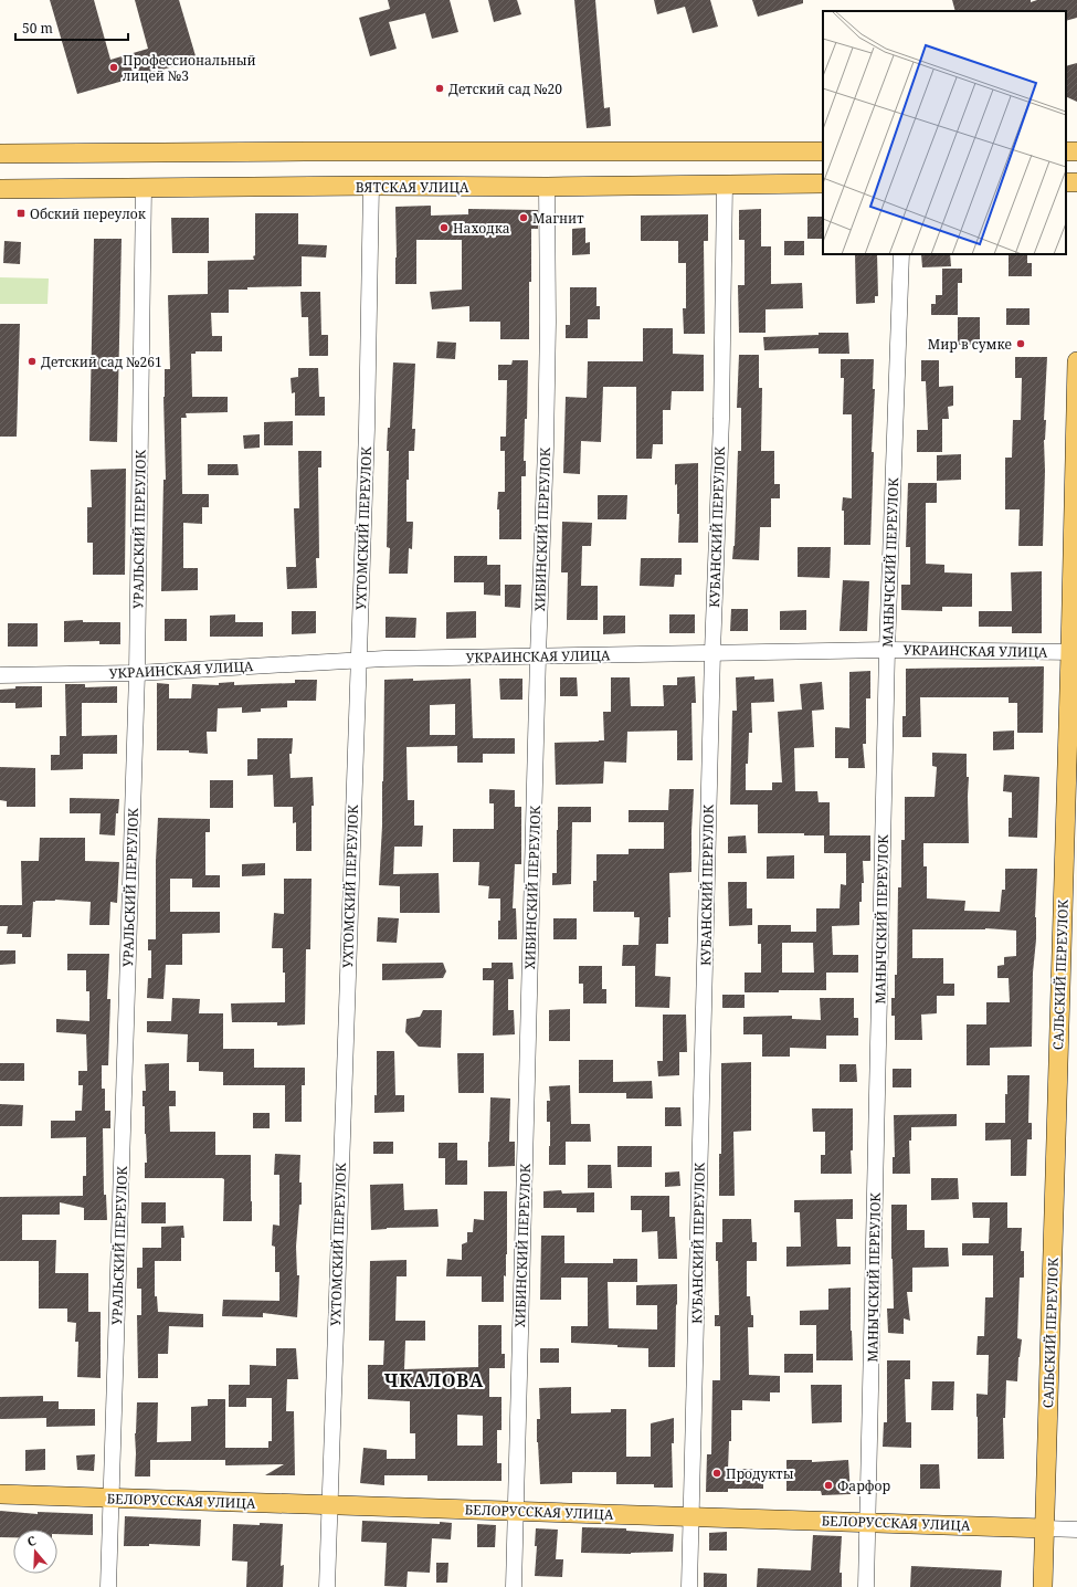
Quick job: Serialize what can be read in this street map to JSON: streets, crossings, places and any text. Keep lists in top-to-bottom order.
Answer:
{
  "streets": {
    "main road": ["ВЯТСКАЯ УЛИЦА", "САЛЬСКИЙ ПЕРЕУЛОК", "БЕЛОРУССКАЯ УЛИЦА"],
    "street": [
      "КУБАНСКИЙ ПЕРЕУЛОК",
      "УХТОМСКИЙ ПЕРЕУЛОК",
      "УРАЛЬСКИЙ ПЕРЕУЛОК",
      "ХИБИНСКИЙ ПЕРЕУЛОК",
      "МАНЫЧСКИЙ ПЕРЕУЛОК",
      "УКРАИНСКАЯ УЛИЦА"
    ]
  },
  "crossings": [
    ["ВЯТСКАЯ УЛИЦА", "КУБАНСКИЙ ПЕРЕУЛОК"],
    ["ВЯТСКАЯ УЛИЦА", "УХТОМСКИЙ ПЕРЕУЛОК"],
    ["ВЯТСКАЯ УЛИЦА", "УРАЛЬСКИЙ ПЕРЕУЛОК"],
    ["ВЯТСКАЯ УЛИЦА", "ХИБИНСКИЙ ПЕРЕУЛОК"],
    ["КУБАНСКИЙ ПЕРЕУЛОК", "УКРАИНСКАЯ УЛИЦА"],
    ["КУБАНСКИЙ ПЕРЕУЛОК", "БЕЛОРУССКАЯ УЛИЦА"],
    ["УХТОМСКИЙ ПЕРЕУЛОК", "УКРАИНСКАЯ УЛИЦА"],
    ["УХТОМСКИЙ ПЕРЕУЛОК", "БЕЛОРУССКАЯ УЛИЦА"],
    ["УРАЛЬСКИЙ ПЕРЕУЛОК", "УКРАИНСКАЯ УЛИЦА"],
    ["УРАЛЬСКИЙ ПЕРЕУЛОК", "БЕЛОРУССКАЯ УЛИЦА"],
    ["ХИБИНСКИЙ ПЕРЕУЛОК", "УКРАИНСКАЯ УЛИЦА"],
    ["ХИБИНСКИЙ ПЕРЕУЛОК", "БЕЛОРУССКАЯ УЛИЦА"],
    ["МАНЫЧСКИЙ ПЕРЕУЛОК", "УКРАИНСКАЯ УЛИЦА"],
    ["МАНЫЧСКИЙ ПЕРЕУЛОК", "БЕЛОРУССКАЯ УЛИЦА"],
    ["УКРАИНСКАЯ УЛИЦА", "САЛЬСКИЙ ПЕРЕУЛОК"],
    ["САЛЬСКИЙ ПЕРЕУЛОК", "БЕЛОРУССКАЯ УЛИЦА"]
  ],
  "districts": ["ЧКАЛОВА"],
  "places": {
    "other": [
      "Профессиональный лицей №3",
      "Детский сад №20",
      "Магнит",
      "Находка",
      "Мир в сумке",
      "Детский сад №261",
      "Продукты",
      "Фарфор"
    ],
    "transit": ["Обский переулок"]
  },
  "scale_bar": "50 m",
  "north": "top"
}
